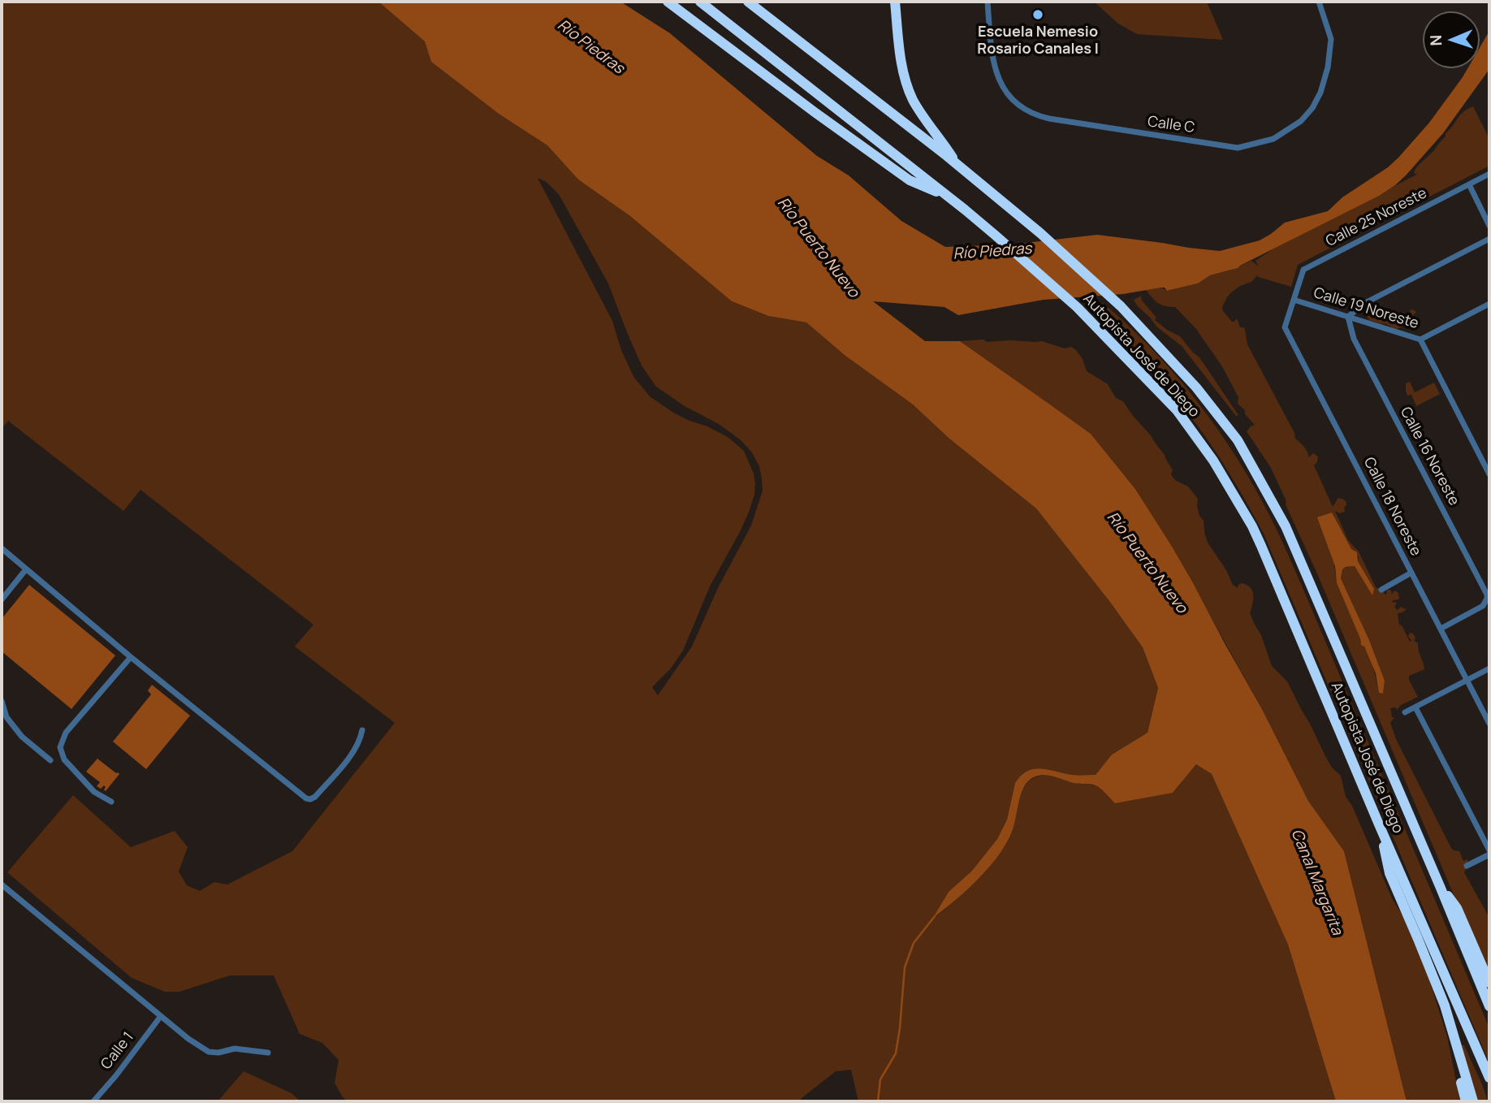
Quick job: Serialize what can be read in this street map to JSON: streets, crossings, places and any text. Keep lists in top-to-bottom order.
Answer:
{
  "streets": {
    "highway": ["Autopista José de Diego"],
    "street": [
      "Calle C",
      "Calle 25 Noreste",
      "Calle 19 Noreste",
      "Calle 16 Noreste",
      "Calle 18 Noreste",
      "Calle 1"
    ]
  },
  "crossings": [
    ["Calle 25 Noreste", "Calle 19 Noreste"],
    ["Calle 25 Noreste", "Calle 18 Noreste"],
    ["Calle 19 Noreste", "Calle 16 Noreste"],
    ["Calle 19 Noreste", "Calle 18 Noreste"],
    ["Calle 16 Noreste", "Calle 18 Noreste"]
  ],
  "water": ["Río Piedras", "Río Puerto Nuevo", "Canal Margarita"],
  "places": ["Escuela Nemesio Rosario Canales I"],
  "north": "left"
}
